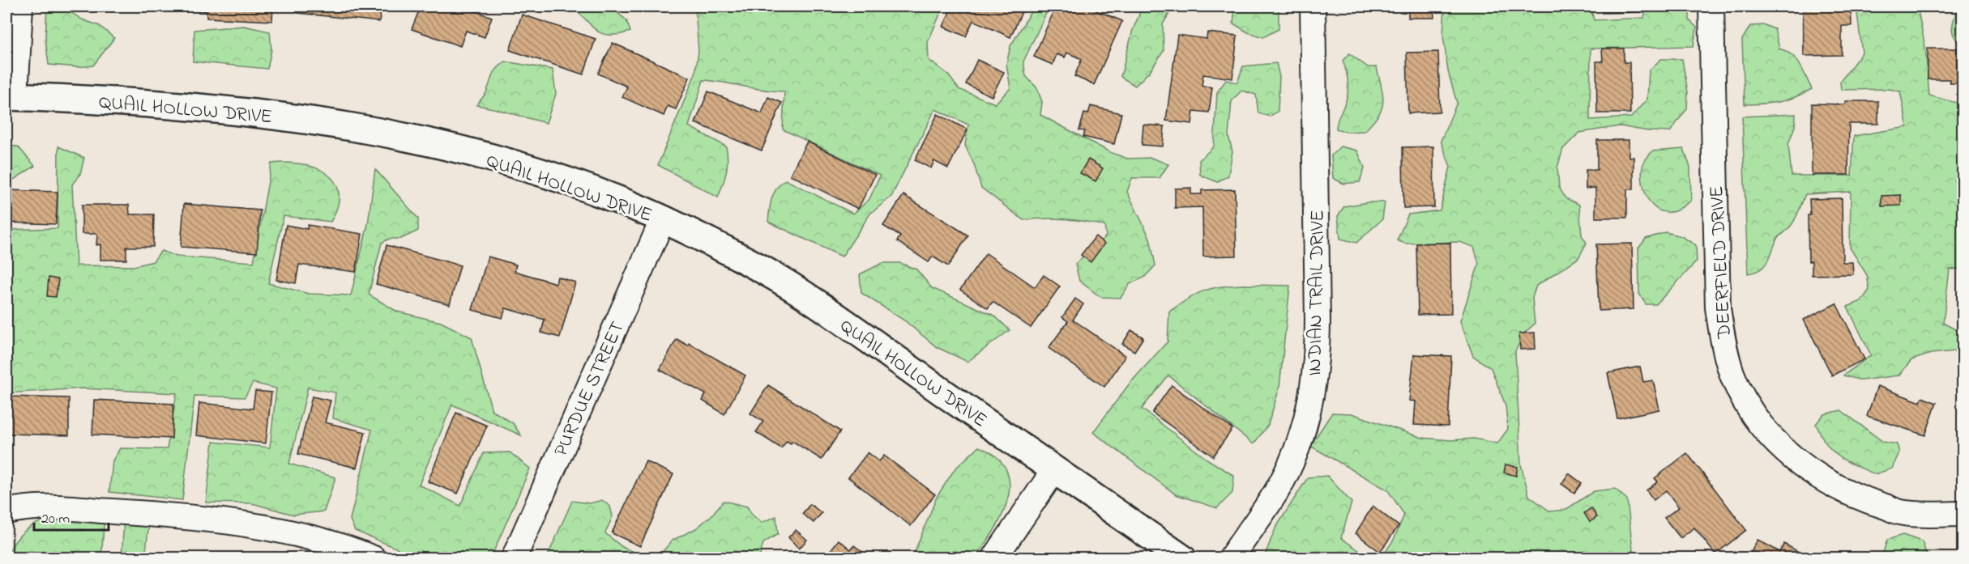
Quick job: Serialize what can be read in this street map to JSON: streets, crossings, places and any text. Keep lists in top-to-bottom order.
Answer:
{
  "streets": {
    "street": [
      "QUAIL HOLLOW DRIVE",
      "DEERFIELD DRIVE",
      "INDIAN TRAIL DRIVE",
      "PURDUE STREET"
    ]
  },
  "crossings": [
    ["QUAIL HOLLOW DRIVE", "PURDUE STREET"]
  ],
  "scale_bar": "20 m"
}
